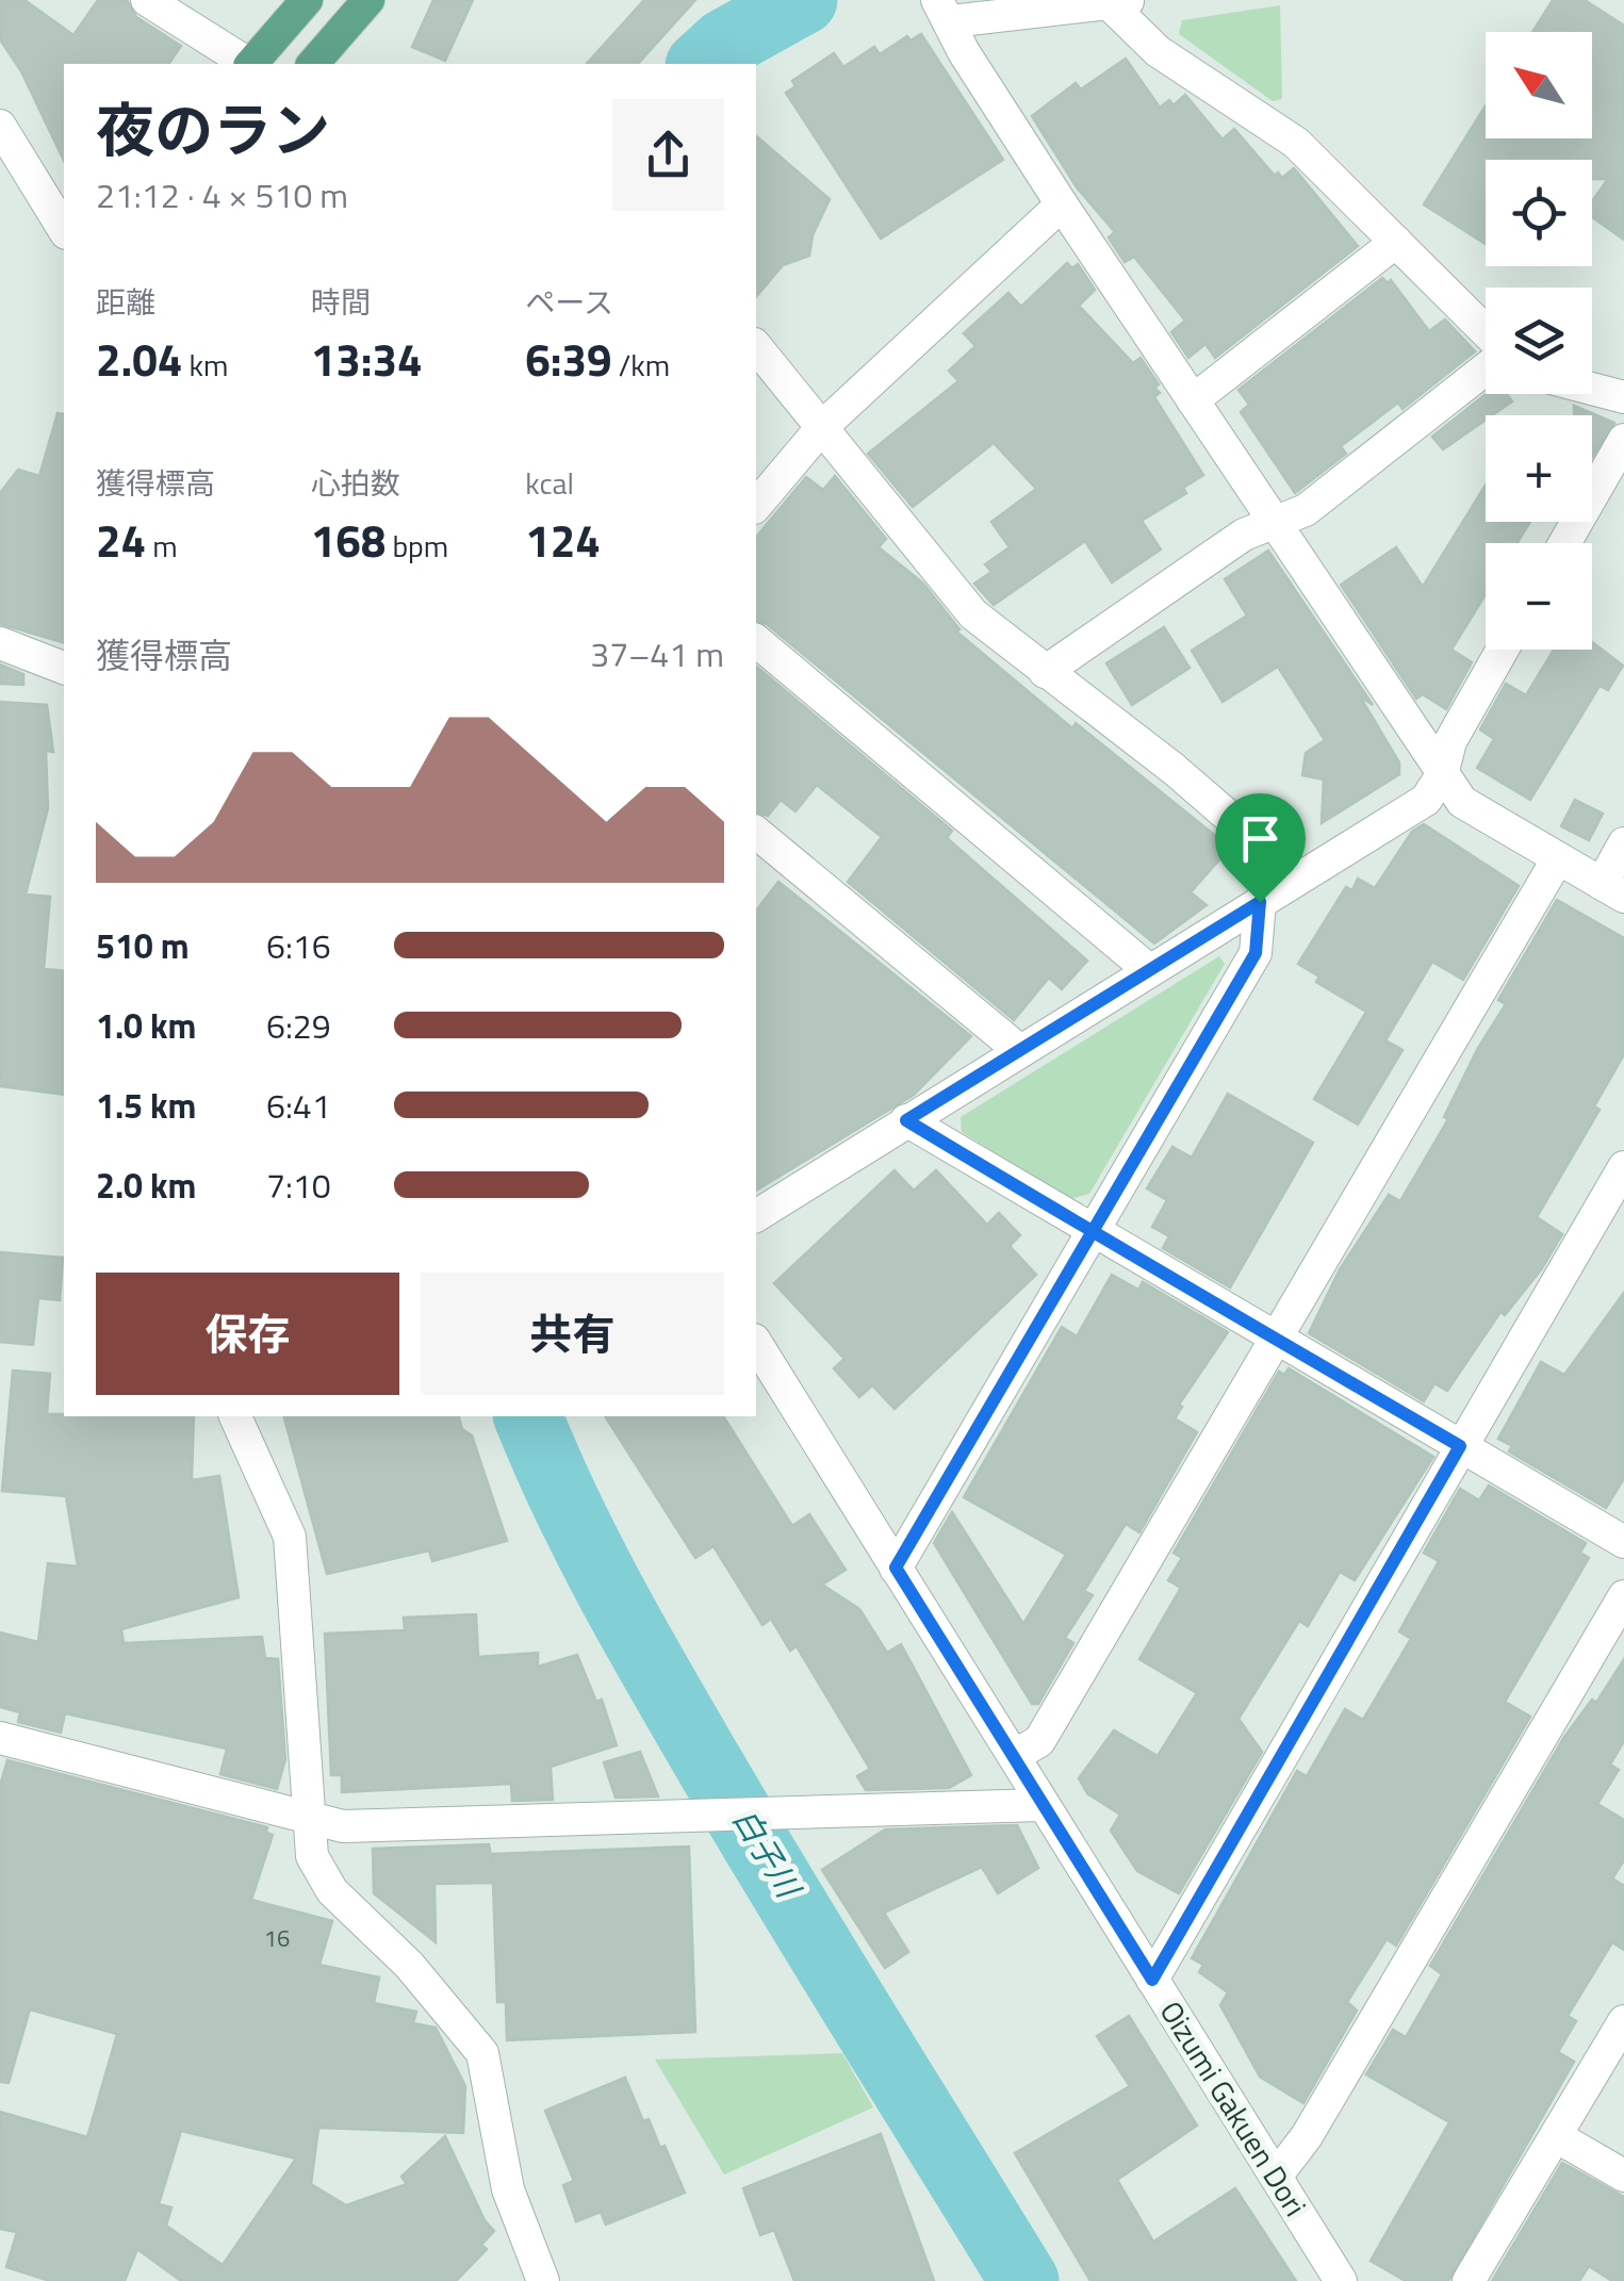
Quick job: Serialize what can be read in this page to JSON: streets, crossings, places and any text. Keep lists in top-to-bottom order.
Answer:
{
  "streets": {
    "street": ["Oizumi Gakuen Dori"]
  },
  "water": ["白子川"],
  "house_numbers": ["16"],
  "north": "top left",
  "page": {
    "map_buttons": ["+", "−"],
    "heading": ["夜のラン", "21:12 · 4 × 510 m"],
    "stats": [
      ["距離", "2.04 km"],
      ["時間", "13:34"],
      ["ペース", "6:39 /km"],
      ["獲得標高", "24 m"],
      ["心拍数", "168 bpm"],
      ["kcal", "124"]
    ],
    "chart": ["獲得標高", "37–41 m"],
    "list": [
      {
        "name": "510 m",
        "note": "6:16"
      },
      {
        "name": "1.0 km",
        "note": "6:29"
      },
      {
        "name": "1.5 km",
        "note": "6:41"
      },
      {
        "name": "2.0 km",
        "note": "7:10"
      }
    ],
    "buttons": ["保存", "共有"]
  }
}
